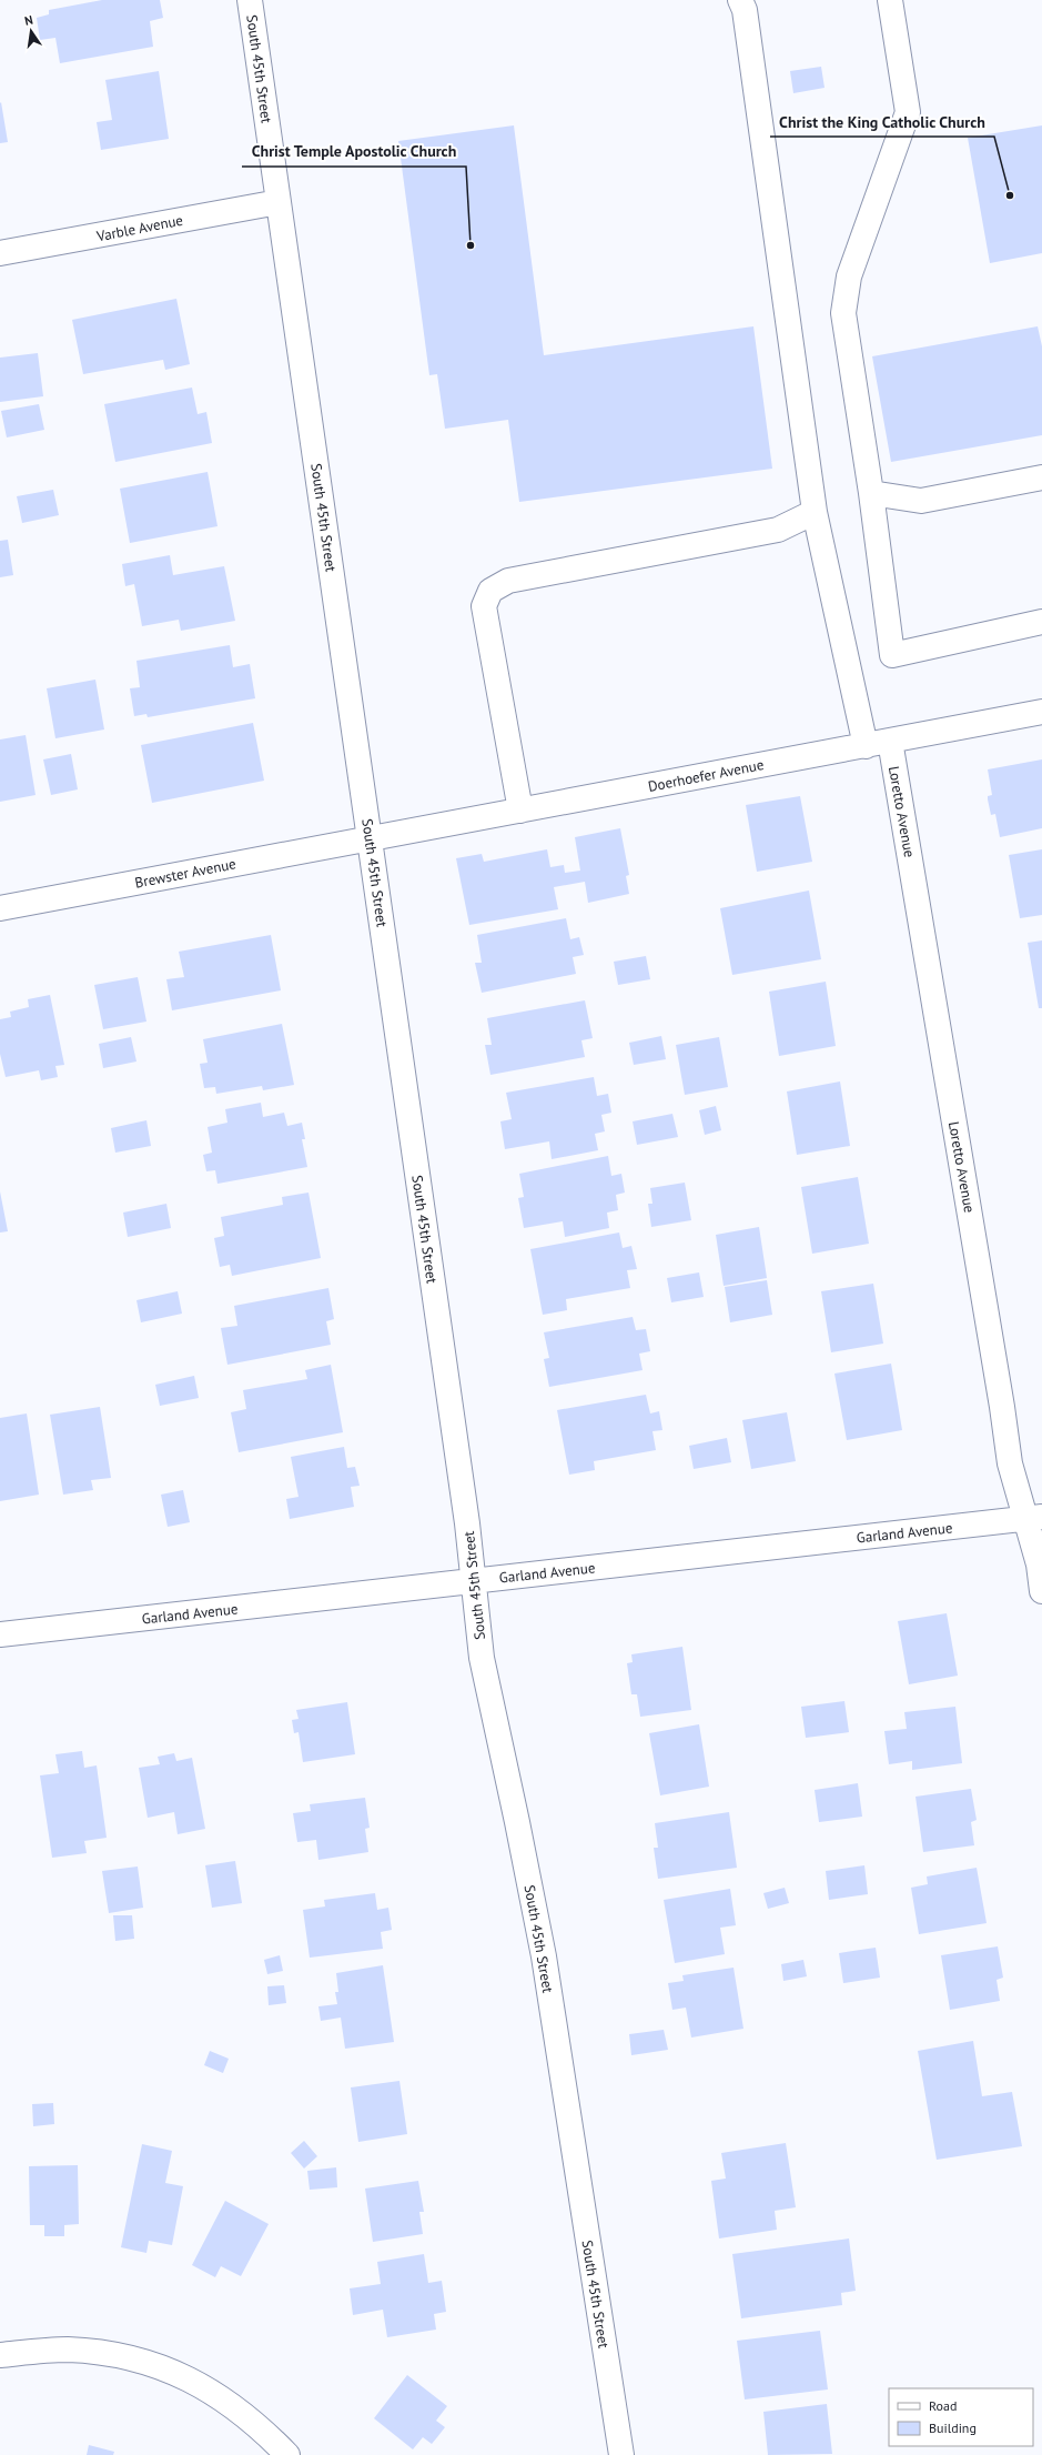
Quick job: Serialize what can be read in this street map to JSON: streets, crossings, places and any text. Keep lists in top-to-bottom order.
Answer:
{
  "streets": {
    "street": [
      "South 45th Street",
      "Varble Avenue",
      "Doerhoefer Avenue",
      "Loretto Avenue",
      "Brewster Avenue",
      "Garland Avenue"
    ]
  },
  "crossings": [
    ["South 45th Street", "Varble Avenue"],
    ["South 45th Street", "Doerhoefer Avenue"],
    ["South 45th Street", "Brewster Avenue"],
    ["South 45th Street", "Garland Avenue"],
    ["Doerhoefer Avenue", "Loretto Avenue"],
    ["Doerhoefer Avenue", "Brewster Avenue"],
    ["Loretto Avenue", "Garland Avenue"]
  ],
  "places": ["Christ the King Catholic Church", "Christ Temple Apostolic Church"],
  "legend": ["Road", "Building"],
  "north": "top"
}
